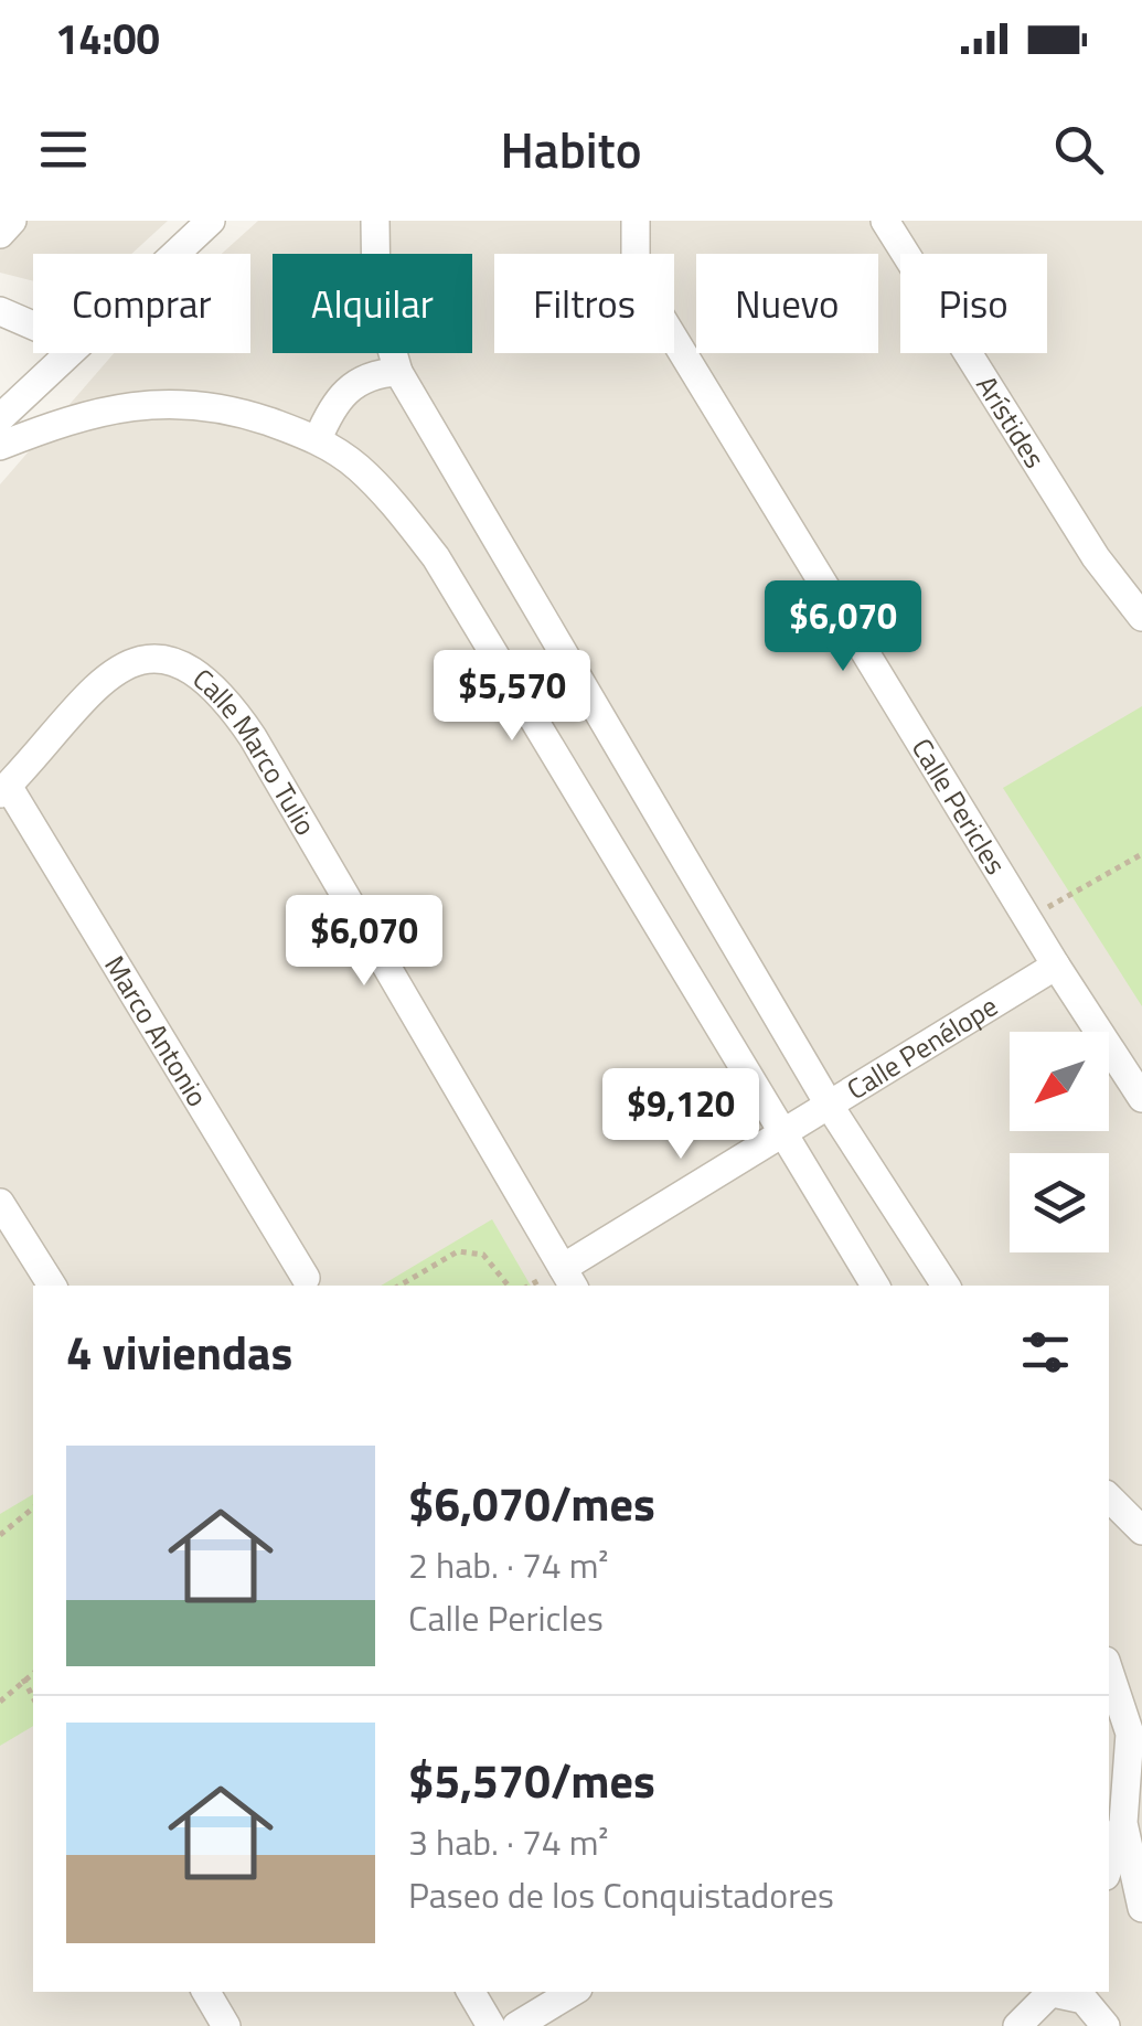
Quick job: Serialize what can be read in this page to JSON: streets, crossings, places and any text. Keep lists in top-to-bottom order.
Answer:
{
  "streets": {
    "street": [
      "Arístides",
      "Calle Marco Tulio",
      "Calle Pericles",
      "Marco Antonio",
      "Calle Penélope"
    ]
  },
  "crossings": [
    ["Calle Marco Tulio", "Marco Antonio"],
    ["Calle Marco Tulio", "Calle Penélope"],
    ["Calle Pericles", "Calle Penélope"]
  ],
  "north": "bottom left",
  "page": {
    "status": "14:00",
    "header": "Habito",
    "chip": [
      "Comprar",
      "Alquilar",
      "Filtros",
      "Nuevo",
      "Piso"
    ],
    "price": [
      "$6,070",
      "$5,570",
      "$6,070",
      "$9,120"
    ],
    "heading": "4 viviendas",
    "list": [
      {
        "name": "$6,070/mes",
        "note": "2 hab. · 74 m² · Calle Pericles"
      },
      {
        "name": "$5,570/mes",
        "note": "3 hab. · 74 m² · Paseo de los Conquistadores"
      }
    ]
  }
}
